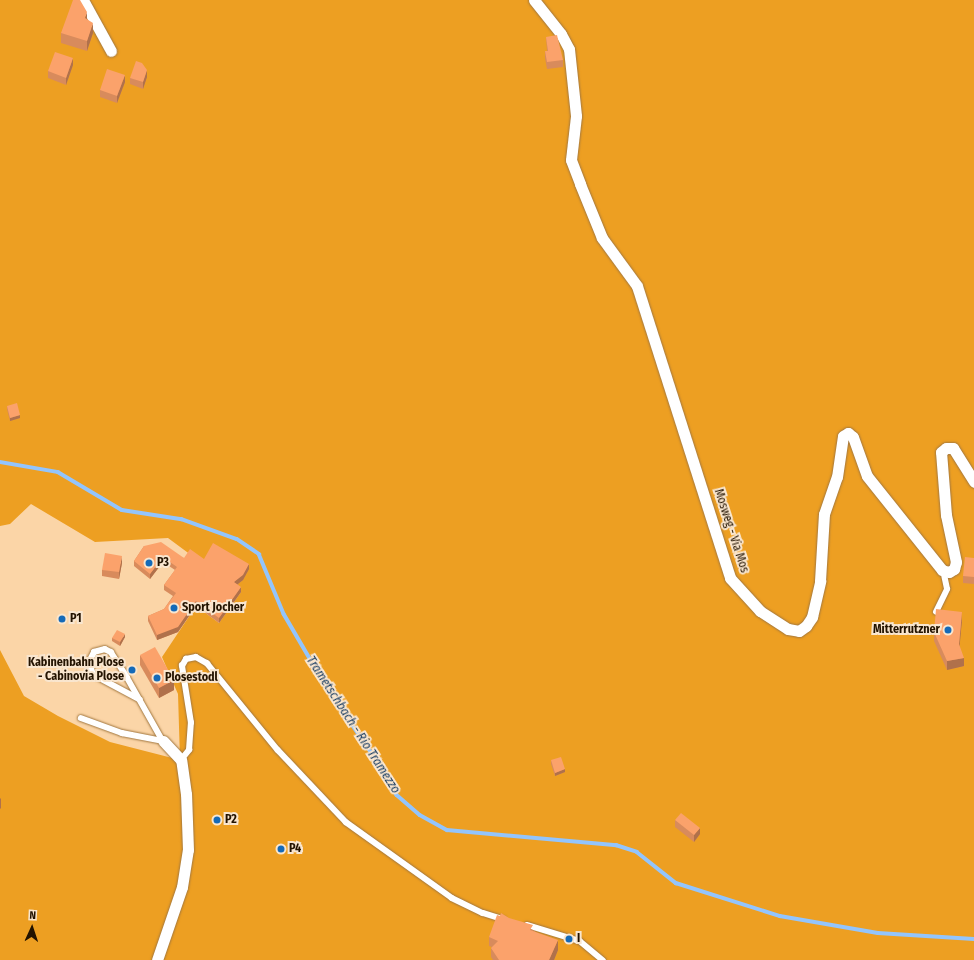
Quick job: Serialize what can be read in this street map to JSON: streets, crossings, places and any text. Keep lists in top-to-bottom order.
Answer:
{
  "streets": {
    "street": ["Mosweg - Via Mos"]
  },
  "water": ["Trametschbach - Rio Tramezzo"],
  "places": [
    "P3",
    "Sport Jocher",
    "P1",
    "Mitterrutzner",
    "Kabinenbahn Plose - Cabinovia Plose",
    "Plosestodl",
    "P2",
    "P4",
    "I"
  ],
  "north": "top"
}
